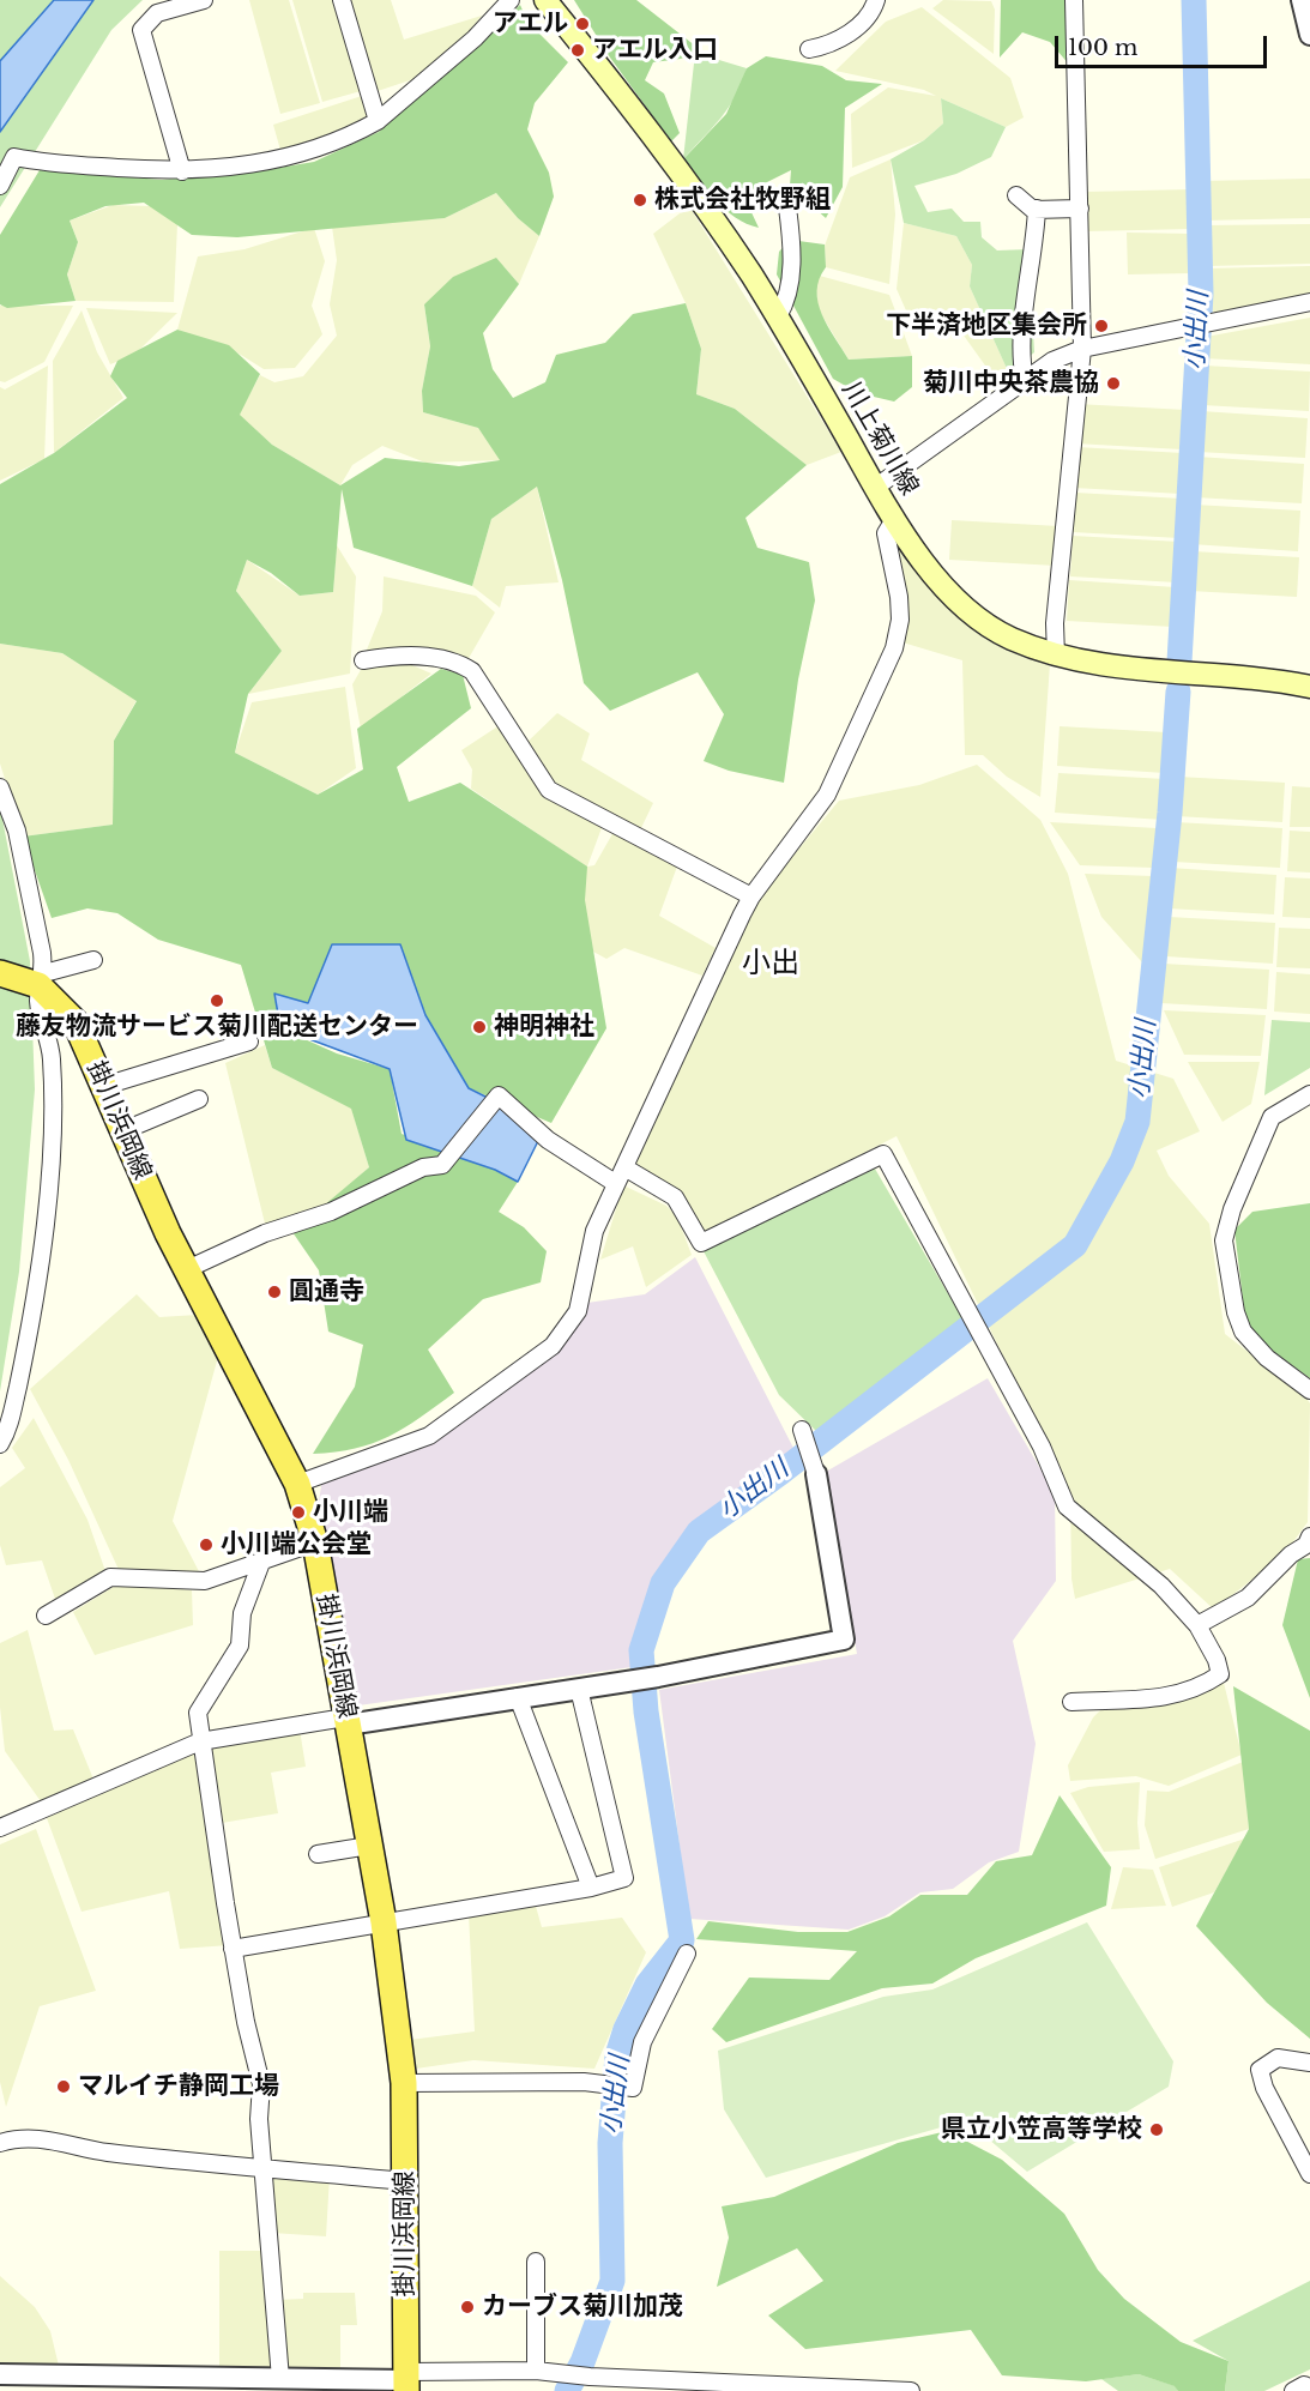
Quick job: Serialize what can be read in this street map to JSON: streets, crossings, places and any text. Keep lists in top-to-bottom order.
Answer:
{
  "streets": {
    "main road": ["川上菊川線", "掛川浜岡線"]
  },
  "districts": ["小出"],
  "water": ["小出川"],
  "places": [
    "アエル",
    "アエル入口",
    "株式会社牧野組",
    "下半済地区集会所",
    "菊川中央茶農協",
    "藤友物流サービス菊川配送センター",
    "神明神社",
    "圓通寺",
    "小川端",
    "小川端公会堂",
    "マルイチ静岡工場",
    "県立小笠高等学校",
    "カーブス菊川加茂"
  ],
  "scale_bar": "100 m"
}
